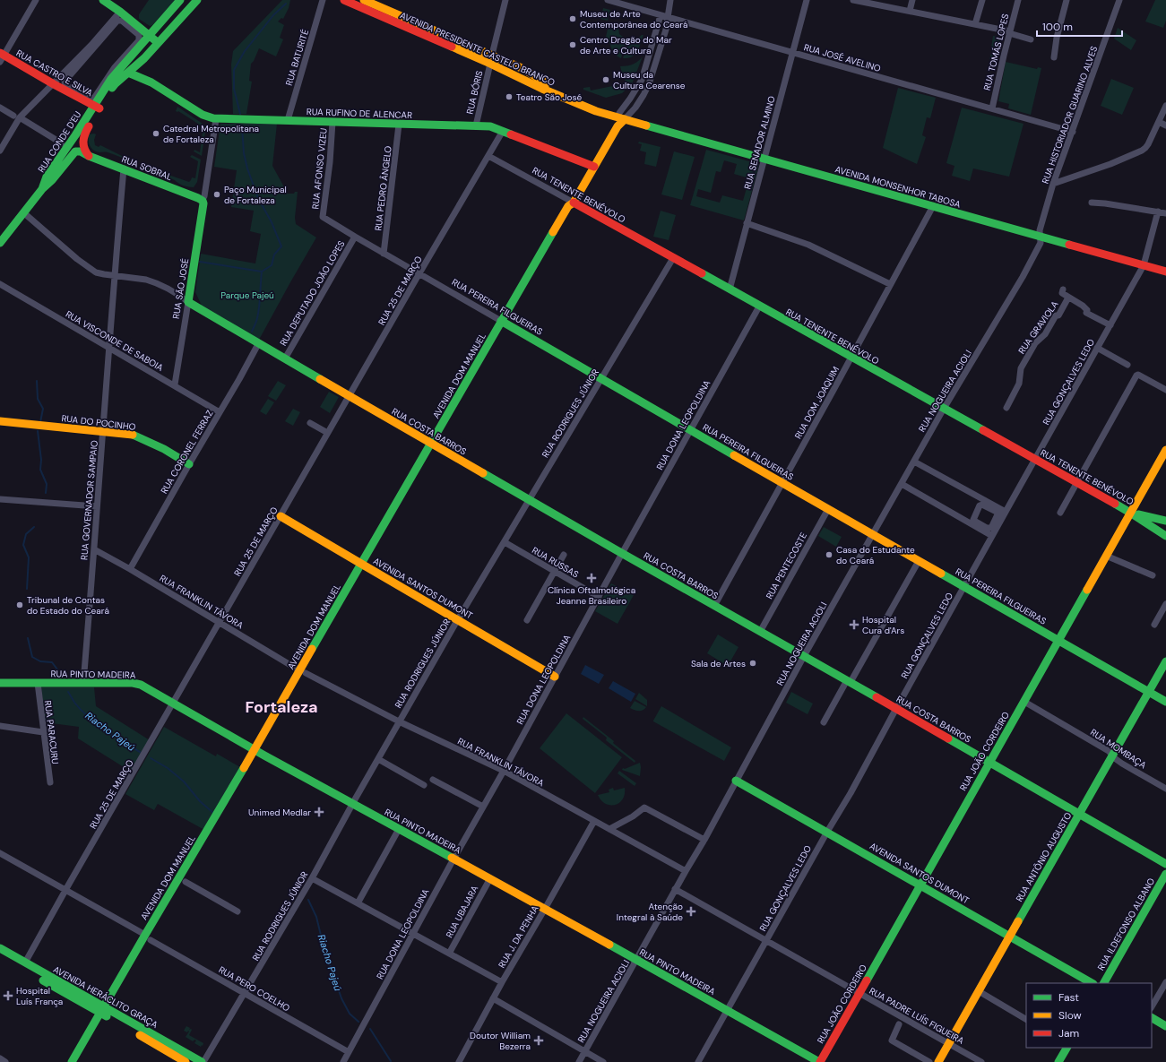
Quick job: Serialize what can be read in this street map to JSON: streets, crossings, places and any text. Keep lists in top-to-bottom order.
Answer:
{
  "streets": {
    "main road": [
      "AVENIDA PRESIDENTE CASTELO BRANCO",
      "RUA CASTRO E SILVA",
      "RUA RUFINO DE ALENCAR",
      "RUA CONDE D'EU",
      "RUA SOBRAL",
      "AVENIDA MONSENHOR TABOSA",
      "RUA TENENTE BENÉVOLO",
      "RUA SÃO JOSÉ",
      "RUA PEREIRA FILGUEIRAS",
      "AVENIDA DOM MANUEL",
      "RUA DO POCINHO",
      "RUA COSTA BARROS",
      "AVENIDA SANTOS DUMONT",
      "RUA PINTO MADEIRA",
      "RUA JOÃO CORDEIRO",
      "RUA ANTÔNIO AUGUSTO",
      "RUA ILDEFONSO ALBANO",
      "AVENIDA HERÁCLITO GRAÇA"
    ],
    "street": [
      "RUA TOMÁS LOPES",
      "RUA BATURITÉ",
      "RUA JOSÉ AVELINO",
      "RUA BÓRIS",
      "RUA HISTORIADOR GUARINO ALVES",
      "RUA SENADOR ALMINO",
      "RUA AFONSO VIZEU",
      "RUA PEDRO ÂNGELO",
      "RUA 25 DE MARÇO",
      "RUA DEPUTADO JOÃO LOPES",
      "RUA GRAVIOLA",
      "RUA VISCONDE DE SABOIA",
      "RUA GONÇALVES LEDO",
      "RUA NOGUEIRA ACIOLI",
      "RUA DOM JOAQUIM",
      "RUA RODRIGUES JÚNIOR",
      "RUA DONA LEOPOLDINA",
      "RUA CORONEL FERRAZ",
      "RUA GOVERNADOR SAMPAIO",
      "RUA RUSSAS",
      "RUA PENTECOSTE",
      "RUA FRANKLIN TÁVORA",
      "RUA PARACURU",
      "RUA MOMBAÇA",
      "RUA UBAJARA",
      "RUA J. DA PENHA",
      "RUA PERO COELHO",
      "RUA PADRE LUÍS FIGUEIRA"
    ]
  },
  "crossings": [
    ["AVENIDA PRESIDENTE CASTELO BRANCO", "RUA BÓRIS"],
    ["AVENIDA PRESIDENTE CASTELO BRANCO", "AVENIDA MONSENHOR TABOSA"],
    ["AVENIDA PRESIDENTE CASTELO BRANCO", "AVENIDA DOM MANUEL"],
    ["RUA TOMÁS LOPES", "RUA JOSÉ AVELINO"],
    ["RUA BATURITÉ", "RUA RUFINO DE ALENCAR"],
    ["RUA JOSÉ AVELINO", "RUA HISTORIADOR GUARINO ALVES"],
    ["RUA JOSÉ AVELINO", "RUA SENADOR ALMINO"],
    ["RUA CASTRO E SILVA", "RUA CONDE D'EU"],
    ["RUA BÓRIS", "RUA RUFINO DE ALENCAR"],
    ["RUA RUFINO DE ALENCAR", "RUA AFONSO VIZEU"],
    ["RUA RUFINO DE ALENCAR", "RUA PEDRO ÂNGELO"],
    ["RUA RUFINO DE ALENCAR", "RUA SÃO JOSÉ"],
    ["RUA RUFINO DE ALENCAR", "RUA 25 DE MARÇO"],
    ["RUA RUFINO DE ALENCAR", "AVENIDA DOM MANUEL"],
    ["RUA HISTORIADOR GUARINO ALVES", "AVENIDA MONSENHOR TABOSA"],
    ["RUA HISTORIADOR GUARINO ALVES", "RUA NOGUEIRA ACIOLI"],
    ["RUA CONDE D'EU", "RUA SOBRAL"],
    ["RUA SENADOR ALMINO", "AVENIDA MONSENHOR TABOSA"],
    ["RUA SENADOR ALMINO", "RUA TENENTE BENÉVOLO"],
    ["RUA SOBRAL", "RUA SÃO JOSÉ"],
    ["RUA SOBRAL", "RUA GOVERNADOR SAMPAIO"],
    ["RUA AFONSO VIZEU", "RUA PEREIRA FILGUEIRAS"],
    ["AVENIDA MONSENHOR TABOSA", "AVENIDA DOM MANUEL"],
    ["AVENIDA MONSENHOR TABOSA", "RUA GONÇALVES LEDO"],
    ["AVENIDA MONSENHOR TABOSA", "RUA NOGUEIRA ACIOLI"],
    ["AVENIDA MONSENHOR TABOSA", "RUA DOM JOAQUIM"],
    ["RUA PEDRO ÂNGELO", "RUA PEREIRA FILGUEIRAS"],
    ["RUA TENENTE BENÉVOLO", "RUA 25 DE MARÇO"],
    ["RUA TENENTE BENÉVOLO", "AVENIDA DOM MANUEL"],
    ["RUA TENENTE BENÉVOLO", "RUA GONÇALVES LEDO"],
    ["RUA TENENTE BENÉVOLO", "RUA NOGUEIRA ACIOLI"],
    ["RUA TENENTE BENÉVOLO", "RUA DOM JOAQUIM"],
    ["RUA TENENTE BENÉVOLO", "RUA RODRIGUES JÚNIOR"],
    ["RUA TENENTE BENÉVOLO", "RUA DONA LEOPOLDINA"],
    ["RUA TENENTE BENÉVOLO", "RUA JOÃO CORDEIRO"],
    ["RUA SÃO JOSÉ", "RUA VISCONDE DE SABOIA"],
    ["RUA SÃO JOSÉ", "RUA COSTA BARROS"],
    ["RUA 25 DE MARÇO", "RUA PEREIRA FILGUEIRAS"],
    ["RUA 25 DE MARÇO", "RUA COSTA BARROS"],
    ["RUA 25 DE MARÇO", "AVENIDA SANTOS DUMONT"],
    ["RUA 25 DE MARÇO", "RUA FRANKLIN TÁVORA"],
    ["RUA 25 DE MARÇO", "RUA PINTO MADEIRA"],
    ["RUA 25 DE MARÇO", "RUA PERO COELHO"],
    ["RUA 25 DE MARÇO", "AVENIDA HERÁCLITO GRAÇA"],
    ["RUA DEPUTADO JOÃO LOPES", "RUA PEREIRA FILGUEIRAS"],
    ["RUA DEPUTADO JOÃO LOPES", "RUA COSTA BARROS"],
    ["RUA PEREIRA FILGUEIRAS", "AVENIDA DOM MANUEL"],
    ["RUA PEREIRA FILGUEIRAS", "RUA GONÇALVES LEDO"],
    ["RUA PEREIRA FILGUEIRAS", "RUA NOGUEIRA ACIOLI"],
    ["RUA PEREIRA FILGUEIRAS", "RUA DOM JOAQUIM"],
    ["RUA PEREIRA FILGUEIRAS", "RUA RODRIGUES JÚNIOR"],
    ["RUA PEREIRA FILGUEIRAS", "RUA DONA LEOPOLDINA"],
    ["RUA PEREIRA FILGUEIRAS", "RUA PENTECOSTE"],
    ["RUA PEREIRA FILGUEIRAS", "RUA JOÃO CORDEIRO"],
    ["RUA PEREIRA FILGUEIRAS", "RUA ANTÔNIO AUGUSTO"],
    ["RUA VISCONDE DE SABOIA", "RUA CORONEL FERRAZ"],
    ["RUA VISCONDE DE SABOIA", "RUA GOVERNADOR SAMPAIO"],
    ["AVENIDA DOM MANUEL", "RUA COSTA BARROS"],
    ["AVENIDA DOM MANUEL", "AVENIDA SANTOS DUMONT"],
    ["AVENIDA DOM MANUEL", "RUA FRANKLIN TÁVORA"],
    ["AVENIDA DOM MANUEL", "RUA PINTO MADEIRA"],
    ["AVENIDA DOM MANUEL", "RUA PERO COELHO"],
    ["AVENIDA DOM MANUEL", "AVENIDA HERÁCLITO GRAÇA"],
    ["RUA GONÇALVES LEDO", "RUA COSTA BARROS"],
    ["RUA GONÇALVES LEDO", "AVENIDA SANTOS DUMONT"],
    ["RUA GONÇALVES LEDO", "RUA PINTO MADEIRA"],
    ["RUA GONÇALVES LEDO", "RUA PADRE LUÍS FIGUEIRA"],
    ["RUA NOGUEIRA ACIOLI", "RUA COSTA BARROS"],
    ["RUA NOGUEIRA ACIOLI", "AVENIDA SANTOS DUMONT"],
    ["RUA NOGUEIRA ACIOLI", "RUA FRANKLIN TÁVORA"],
    ["RUA NOGUEIRA ACIOLI", "RUA PINTO MADEIRA"],
    ["RUA NOGUEIRA ACIOLI", "RUA PADRE LUÍS FIGUEIRA"],
    ["RUA DOM JOAQUIM", "RUA COSTA BARROS"],
    ["RUA RODRIGUES JÚNIOR", "RUA COSTA BARROS"],
    ["RUA RODRIGUES JÚNIOR", "RUA RUSSAS"],
    ["RUA RODRIGUES JÚNIOR", "AVENIDA SANTOS DUMONT"],
    ["RUA RODRIGUES JÚNIOR", "RUA FRANKLIN TÁVORA"],
    ["RUA RODRIGUES JÚNIOR", "RUA PINTO MADEIRA"],
    ["RUA RODRIGUES JÚNIOR", "RUA PERO COELHO"],
    ["RUA RODRIGUES JÚNIOR", "AVENIDA HERÁCLITO GRAÇA"],
    ["RUA DO POCINHO", "RUA CORONEL FERRAZ"],
    ["RUA DO POCINHO", "RUA GOVERNADOR SAMPAIO"],
    ["RUA DONA LEOPOLDINA", "RUA COSTA BARROS"],
    ["RUA DONA LEOPOLDINA", "RUA RUSSAS"],
    ["RUA DONA LEOPOLDINA", "AVENIDA SANTOS DUMONT"],
    ["RUA DONA LEOPOLDINA", "RUA FRANKLIN TÁVORA"],
    ["RUA DONA LEOPOLDINA", "RUA PINTO MADEIRA"],
    ["RUA DONA LEOPOLDINA", "RUA PERO COELHO"],
    ["RUA COSTA BARROS", "RUA CORONEL FERRAZ"],
    ["RUA COSTA BARROS", "RUA PENTECOSTE"],
    ["RUA COSTA BARROS", "RUA JOÃO CORDEIRO"],
    ["RUA COSTA BARROS", "RUA ANTÔNIO AUGUSTO"],
    ["RUA CORONEL FERRAZ", "RUA FRANKLIN TÁVORA"],
    ["RUA GOVERNADOR SAMPAIO", "RUA FRANKLIN TÁVORA"],
    ["RUA GOVERNADOR SAMPAIO", "RUA PINTO MADEIRA"],
    ["AVENIDA SANTOS DUMONT", "RUA JOÃO CORDEIRO"],
    ["AVENIDA SANTOS DUMONT", "RUA ANTÔNIO AUGUSTO"],
    ["RUA FRANKLIN TÁVORA", "RUA J. DA PENHA"],
    ["RUA PINTO MADEIRA", "RUA PARACURU"],
    ["RUA PINTO MADEIRA", "RUA JOÃO CORDEIRO"],
    ["RUA PINTO MADEIRA", "RUA UBAJARA"],
    ["RUA PINTO MADEIRA", "RUA J. DA PENHA"],
    ["RUA MOMBAÇA", "RUA JOÃO CORDEIRO"],
    ["RUA MOMBAÇA", "RUA ANTÔNIO AUGUSTO"],
    ["RUA JOÃO CORDEIRO", "RUA PADRE LUÍS FIGUEIRA"],
    ["RUA ANTÔNIO AUGUSTO", "RUA PADRE LUÍS FIGUEIRA"]
  ],
  "districts": ["Fortaleza"],
  "water": ["Riacho Pajeú"],
  "parks": ["Parque Pajeú"],
  "places": {
    "other": [
      "Museu de Arte Contemporânea do Ceará",
      "Centro Dragão do Mar de Arte e Cultura",
      "Museu da Cultura Cearense",
      "Teatro São José",
      "Catedral Metropolitana de Fortaleza",
      "Paço Municipal de Fortaleza",
      "Casa do Estudante do Ceará",
      "Tribunal de Contas do Estado do Ceará",
      "Sala de Artes"
    ],
    "health": [
      "Clínica Oftalmológica Jeanne Brasileiro",
      "Hospital Cura d'Ars",
      "Unimed Medlar",
      "Atenção Integral à Saúde",
      "Hospital Luís França",
      "Doutor William Bezerra"
    ]
  },
  "legend": ["Fast", "Slow", "Jam"],
  "scale_bar": "100 m"
}
